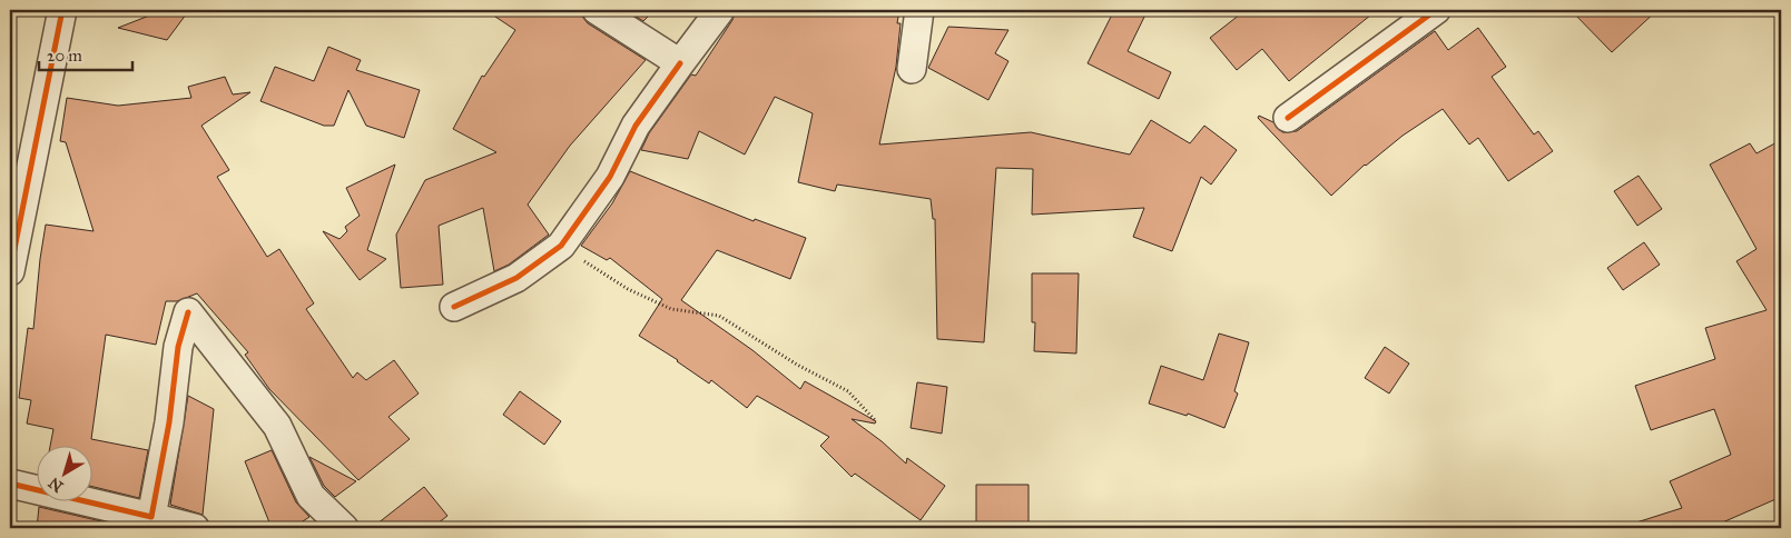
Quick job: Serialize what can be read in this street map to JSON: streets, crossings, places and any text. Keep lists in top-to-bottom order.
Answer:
{
  "scale_bar": "20 m",
  "north": "bottom left"
}
